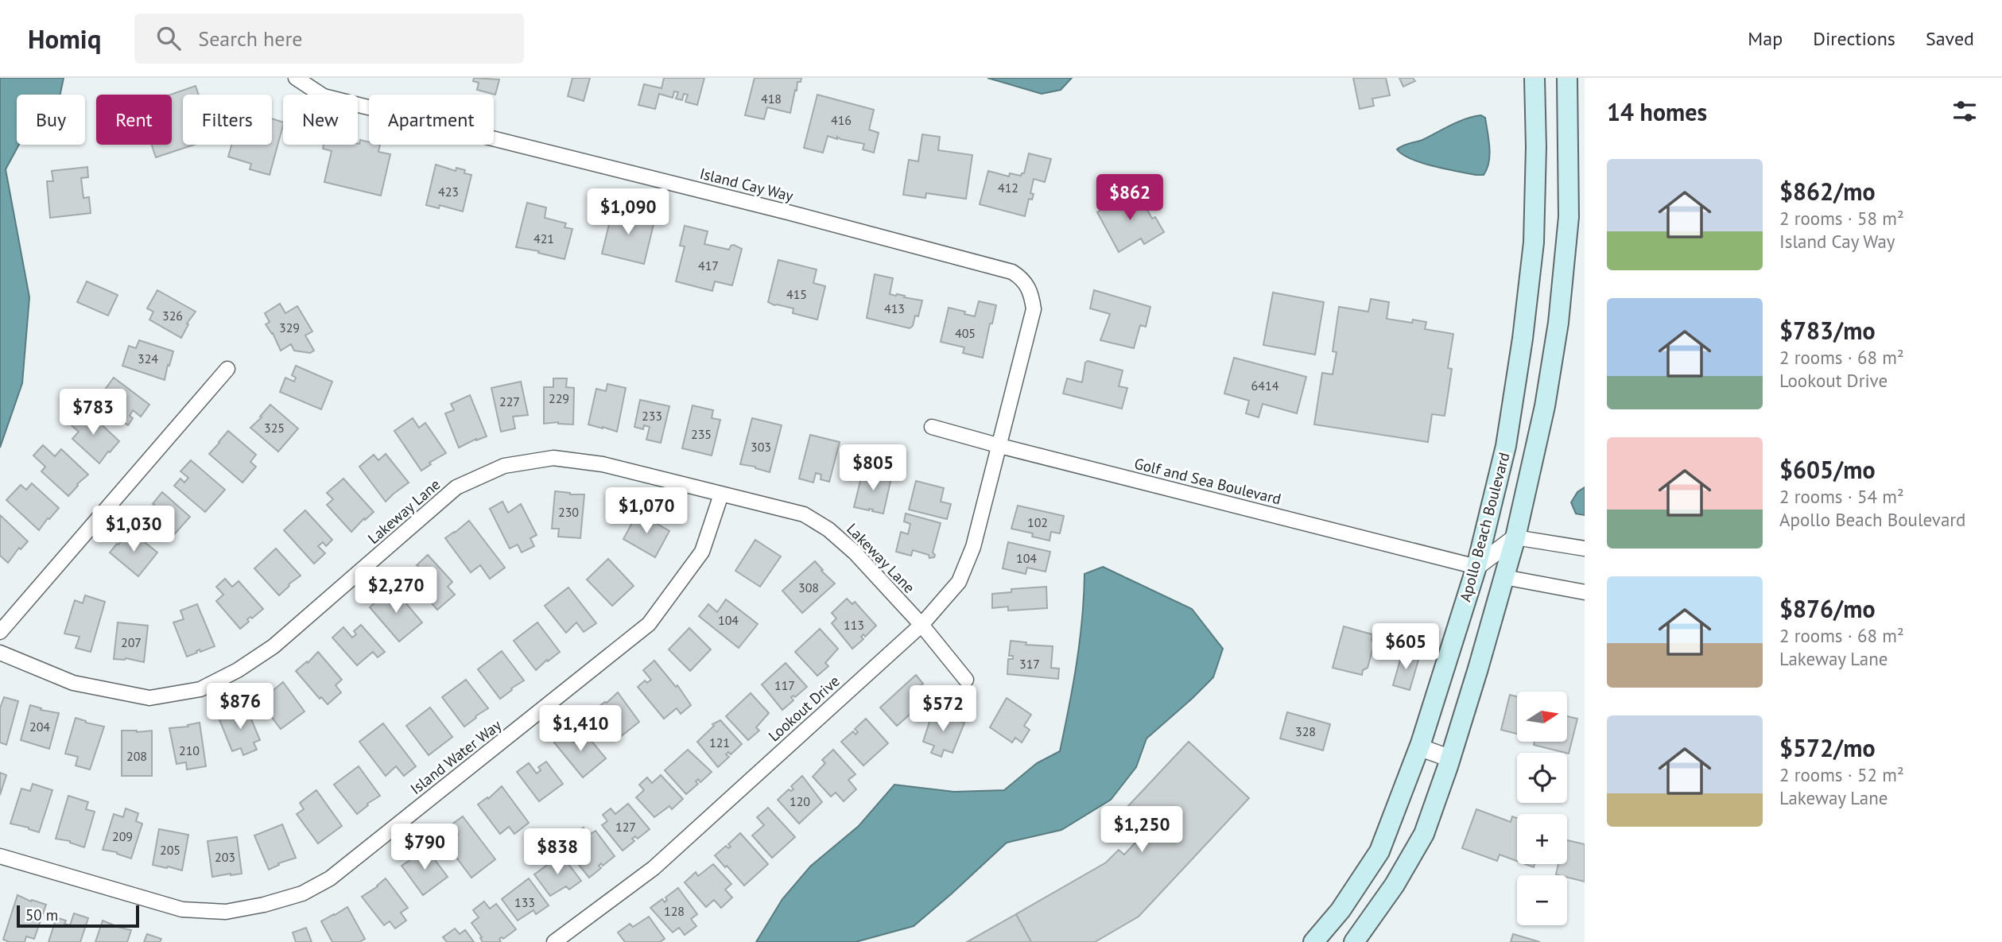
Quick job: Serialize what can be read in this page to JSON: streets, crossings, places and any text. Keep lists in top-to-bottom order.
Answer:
{
  "streets": {
    "main road": ["Apollo Beach Boulevard"],
    "street": [
      "Island Cay Way",
      "Golf and Sea Boulevard",
      "Lakeway Lane",
      "Lookout Drive",
      "Island Water Way"
    ]
  },
  "crossings": [
    ["Island Cay Way", "Golf and Sea Boulevard"],
    ["Island Cay Way", "Lookout Drive"],
    ["Golf and Sea Boulevard", "Apollo Beach Boulevard"],
    ["Golf and Sea Boulevard", "Lookout Drive"],
    ["Lakeway Lane", "Lookout Drive"],
    ["Lakeway Lane", "Island Water Way"]
  ],
  "house_numbers": [
    "418",
    "416",
    "412",
    "423",
    "421",
    "417",
    "415",
    "413",
    "326",
    "329",
    "405",
    "324",
    "6414",
    "229",
    "227",
    "233",
    "325",
    "235",
    "303",
    "230",
    "102",
    "104",
    "308",
    "104",
    "113",
    "207",
    "317",
    "117",
    "204",
    "328",
    "121",
    "210",
    "208",
    "120",
    "127",
    "209",
    "205",
    "203",
    "133",
    "128"
  ],
  "scale_bar": "50 m",
  "north": "right",
  "page": {
    "header": "Homiq",
    "search": "Search here",
    "nav": ["Map", "Directions", "Saved"],
    "heading": "14 homes",
    "chip": [
      "Buy",
      "Rent",
      "Filters",
      "New",
      "Apartment"
    ],
    "list": [
      {
        "name": "$862/mo",
        "note": "2 rooms · 58 m² · Island Cay Way"
      },
      {
        "name": "$783/mo",
        "note": "2 rooms · 68 m² · Lookout Drive"
      },
      {
        "name": "$605/mo",
        "note": "2 rooms · 54 m² · Apollo Beach Boulevard"
      },
      {
        "name": "$876/mo",
        "note": "2 rooms · 68 m² · Lakeway Lane"
      },
      {
        "name": "$572/mo",
        "note": "2 rooms · 52 m² · Lakeway Lane"
      }
    ],
    "price": [
      "$862",
      "$1,090",
      "$783",
      "$805",
      "$1,070",
      "$1,030",
      "$2,270",
      "$605",
      "$876",
      "$572",
      "$1,410",
      "$1,250",
      "$790",
      "$838"
    ],
    "map_buttons": ["+", "−"],
    "scale": "50 m"
  }
}
